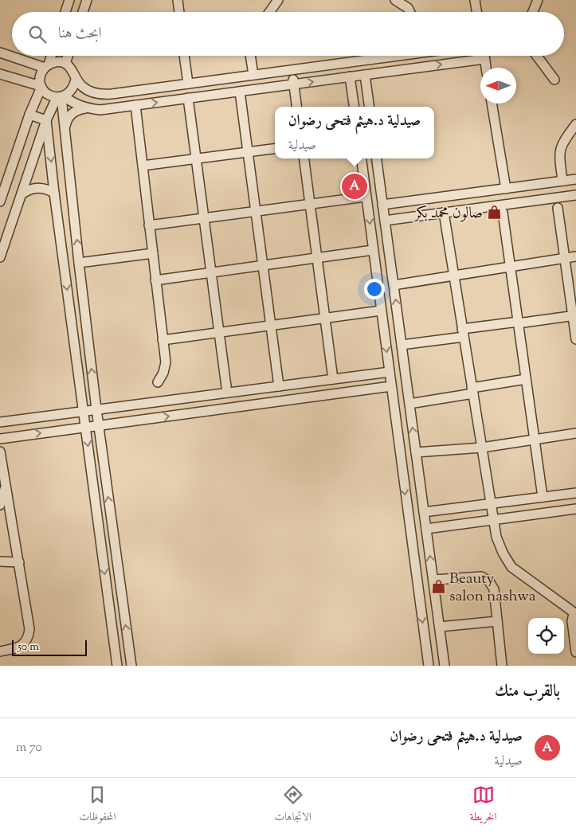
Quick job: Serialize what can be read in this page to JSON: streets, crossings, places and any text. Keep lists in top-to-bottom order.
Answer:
{
  "places": {
    "shop": ["صالون محمد بكر", "Beauty salon nashwa"]
  },
  "scale_bar": "50 m",
  "north": "left",
  "page": {
    "search": "ابحث هنا",
    "popup": ["صيدلية د.هيثم فتحى رضوان", "صيدلية"],
    "pins": "A",
    "scale": "50 m",
    "heading": "بالقرب منك",
    "list": [
      {
        "mark": "A",
        "name": "صيدلية د.هيثم فتحى رضوان",
        "note": "صيدلية",
        "value": "70 m"
      }
    ],
    "nav": ["الخريطة", "الاتجاهات", "المحفوظات"]
  }
}
